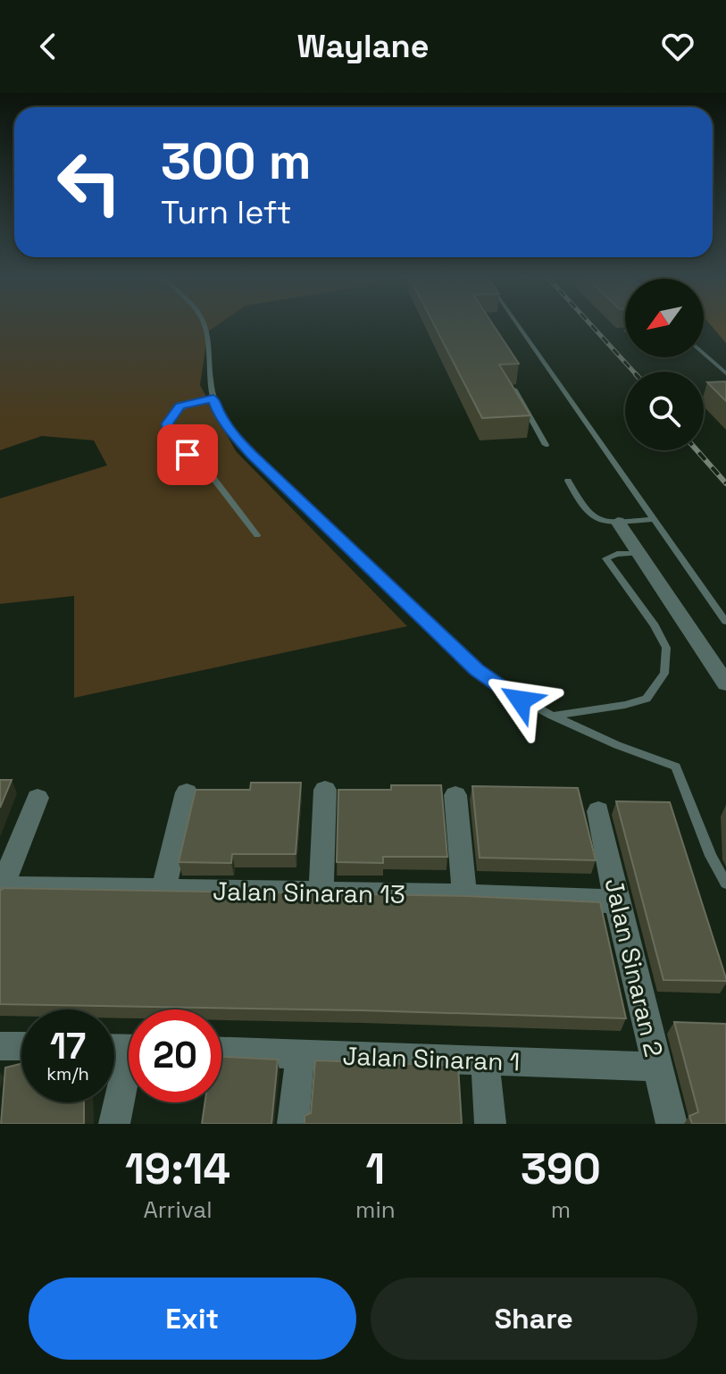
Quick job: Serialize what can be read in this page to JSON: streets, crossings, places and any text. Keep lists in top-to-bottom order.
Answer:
{
  "streets": {
    "street": ["Jalan Sinaran 13", "Jalan Sinaran 2", "Jalan Sinaran 1"]
  },
  "crossings": [
    ["Jalan Sinaran 13", "Jalan Sinaran 2"],
    ["Jalan Sinaran 2", "Jalan Sinaran 1"]
  ],
  "north": "bottom left",
  "page": {
    "header": "Waylane",
    "turn": ["300 m", "Turn left"],
    "speed": "17 km/h",
    "limit": "20",
    "eta": [
      "19:14",
      "Arrival",
      "1",
      "min",
      "390",
      "m"
    ],
    "buttons": ["Exit", "Share"]
  }
}
